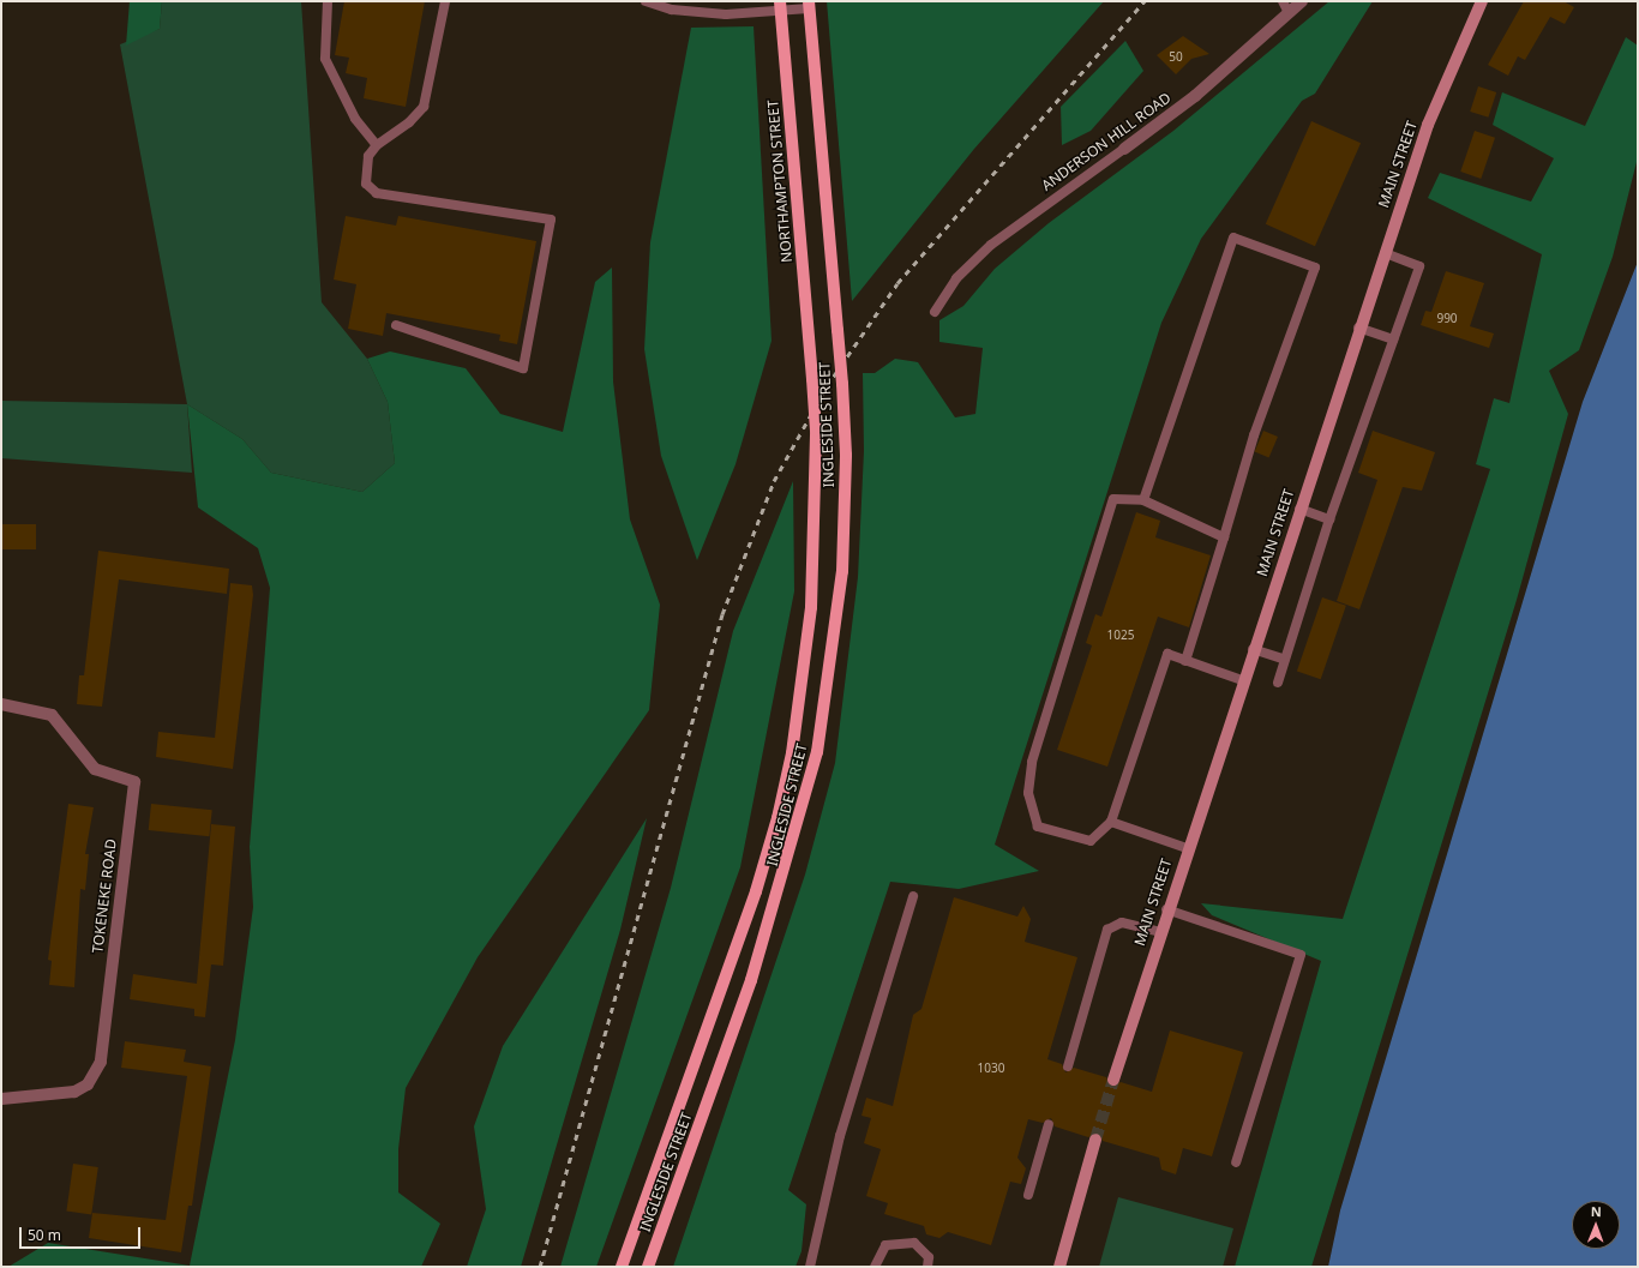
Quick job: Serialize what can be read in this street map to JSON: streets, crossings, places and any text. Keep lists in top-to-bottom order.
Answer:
{
  "streets": {
    "main road": ["MAIN STREET", "NORTHAMPTON STREET", "INGLESIDE STREET"],
    "street": ["ANDERSON HILL ROAD", "TOKENEKE ROAD"]
  },
  "crossings": [
    ["NORTHAMPTON STREET", "INGLESIDE STREET"]
  ],
  "house_numbers": [
    "50",
    "990",
    "1025",
    "1030"
  ],
  "scale_bar": "50 m",
  "north": "top"
}
